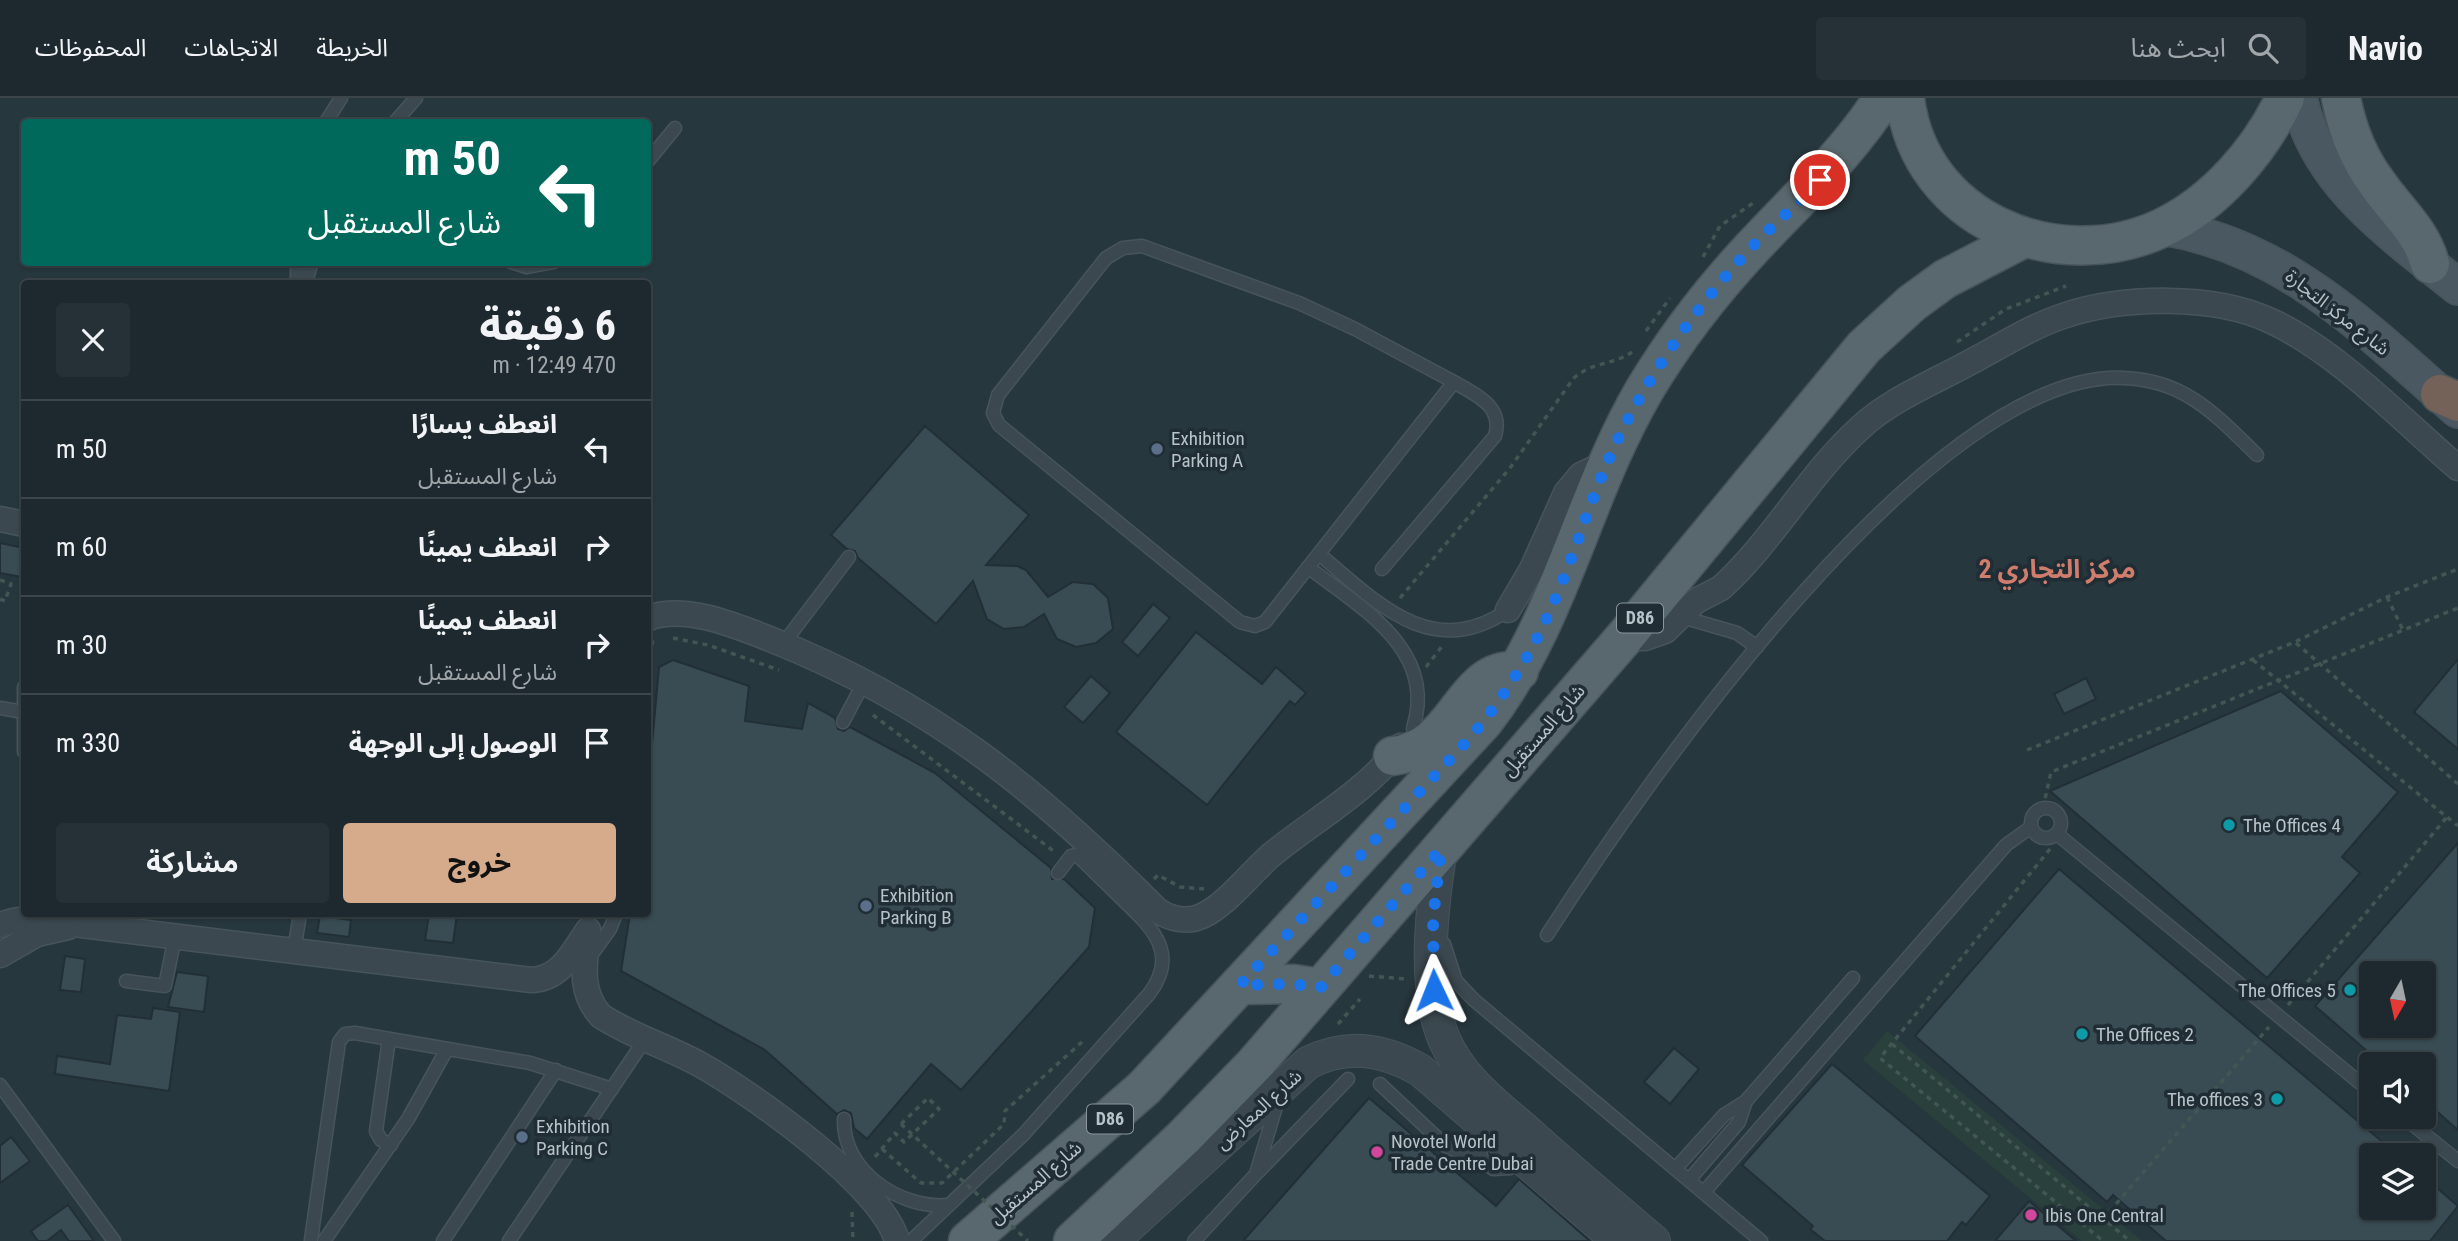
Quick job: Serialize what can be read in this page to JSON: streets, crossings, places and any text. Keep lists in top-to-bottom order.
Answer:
{
  "streets": {
    "main road": ["شارع مركز التجارة", "D86", "شارع المستقبل"],
    "street": ["شارع المعارض"]
  },
  "districts": ["مركز التجاري 2"],
  "places": [
    "Exhibition Parking A",
    "The Offices 4",
    "Exhibition Parking B",
    "The Offices 5",
    "The Offices 2",
    "The offices 3",
    "Exhibition Parking C",
    "Novotel World Trade Centre Dubai",
    "Ibis One Central"
  ],
  "north": "bottom",
  "page": {
    "header": "Navio",
    "search": "ابحث هنا",
    "nav": ["الخريطة", "الاتجاهات", "المحفوظات"],
    "turn": ["50 m", "شارع المستقبل"],
    "heading": ["6 دقيقة", "470 m · 12:49"],
    "list": [
      {
        "name": "انعطف يسارًا",
        "note": "شارع المستقبل",
        "value": "50 m"
      },
      {
        "name": "انعطف يمينًا",
        "value": "60 m"
      },
      {
        "name": "انعطف يمينًا",
        "note": "شارع المستقبل",
        "value": "30 m"
      },
      {
        "name": "الوصول إلى الوجهة",
        "value": "330 m"
      }
    ],
    "buttons": ["خروج", "مشاركة"]
  }
}
